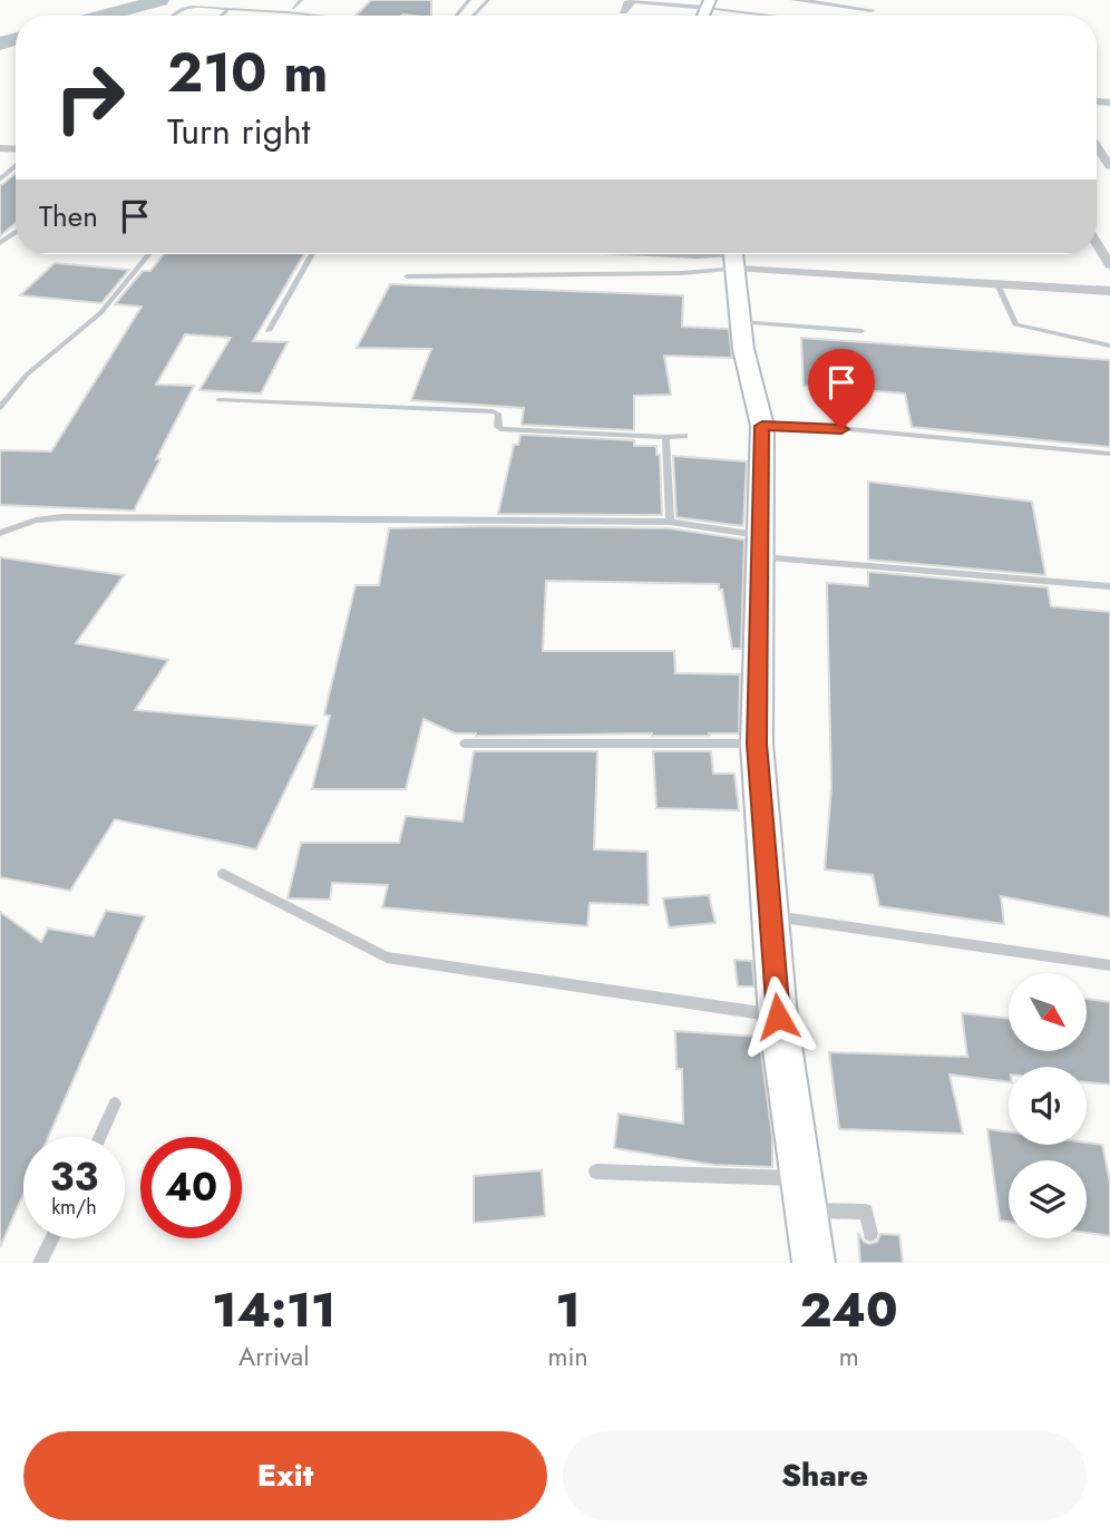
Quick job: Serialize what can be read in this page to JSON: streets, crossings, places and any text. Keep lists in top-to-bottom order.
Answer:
{
  "north": "bottom right",
  "page": {
    "turn": ["210 m", "Turn right"],
    "then": "Then",
    "speed": "33 km/h",
    "limit": "40",
    "eta": [
      "14:11",
      "Arrival",
      "1",
      "min",
      "240",
      "m"
    ],
    "buttons": ["Exit", "Share"]
  }
}
